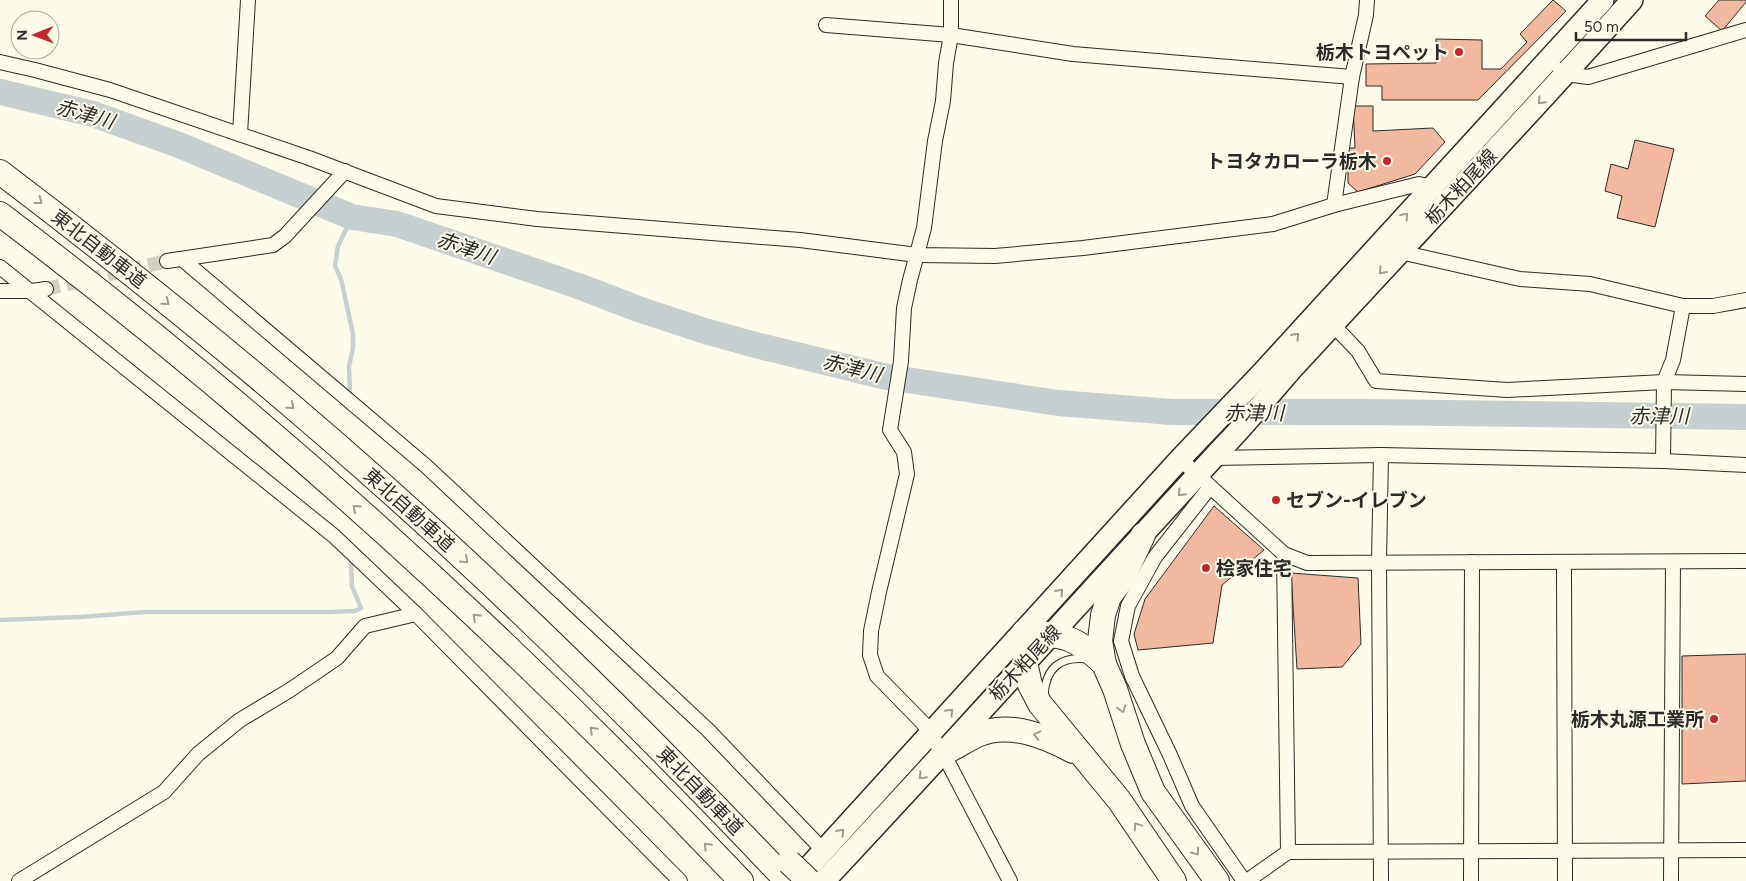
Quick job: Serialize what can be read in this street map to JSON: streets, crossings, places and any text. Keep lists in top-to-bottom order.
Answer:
{
  "streets": {
    "highway": ["東北自動車道"],
    "main road": ["栃木粕尾線"]
  },
  "crossings": [
    ["栃木粕尾線", "東北自動車道"]
  ],
  "water": ["赤津川"],
  "places": [
    "栃木トヨペット",
    "トヨタカローラ栃木",
    "セブン-イレブン",
    "桧家住宅",
    "栃木丸源工業所"
  ],
  "scale_bar": "50 m",
  "north": "left"
}
